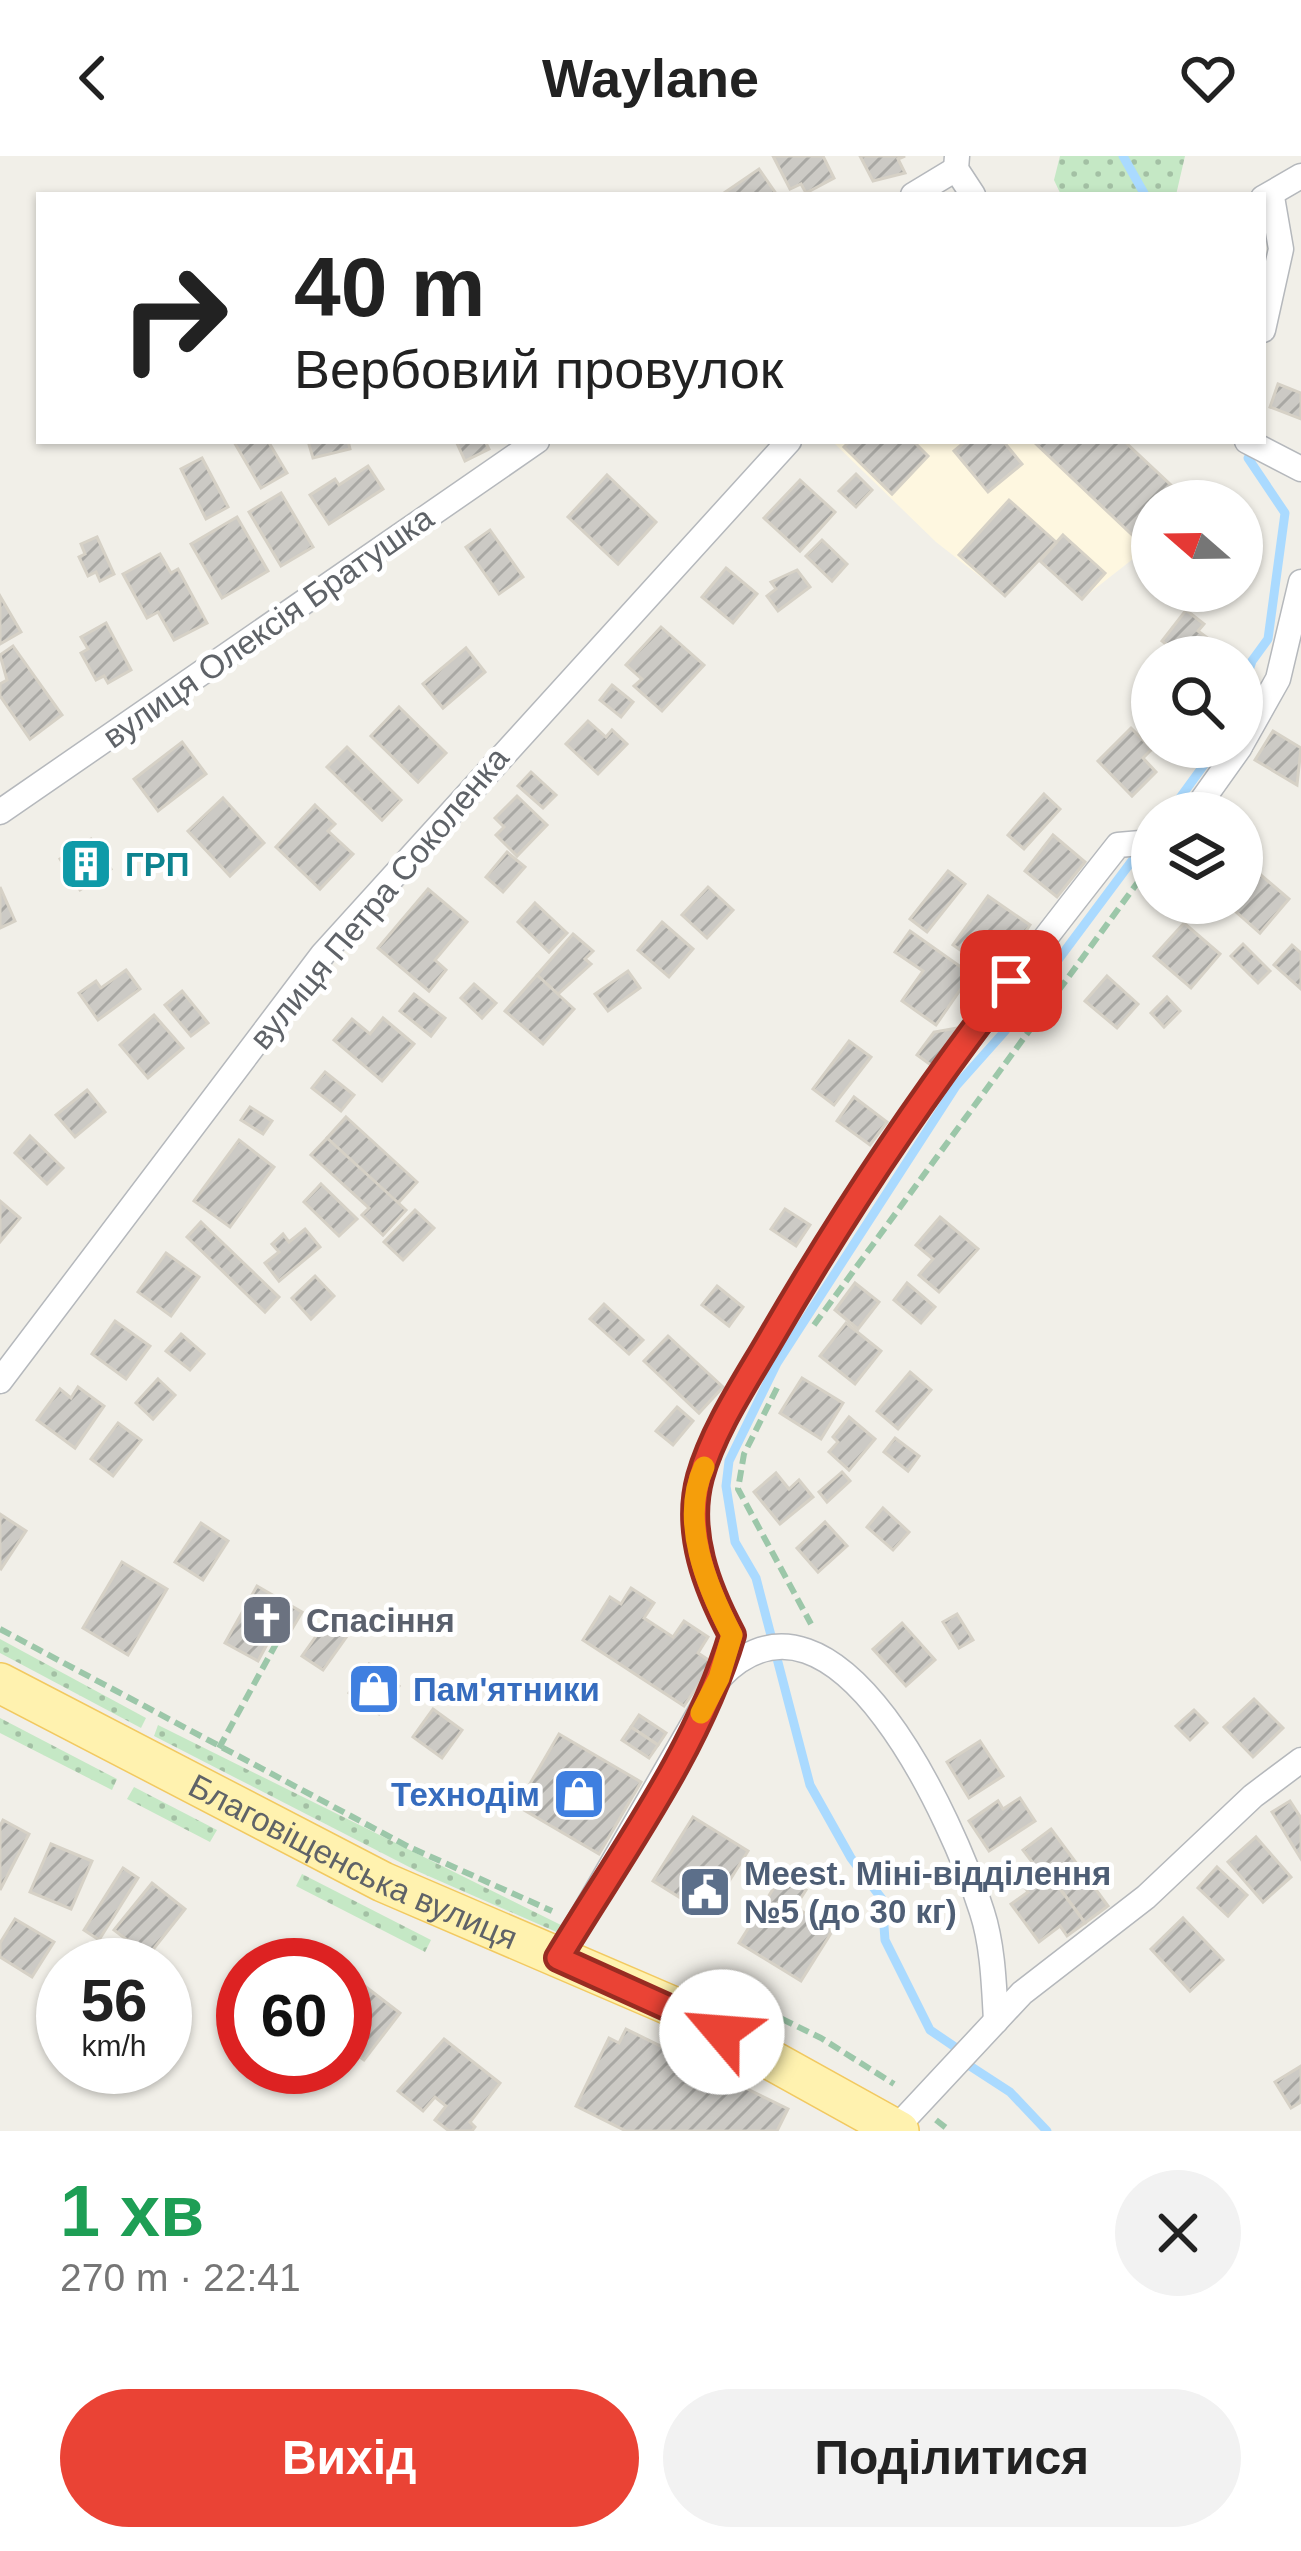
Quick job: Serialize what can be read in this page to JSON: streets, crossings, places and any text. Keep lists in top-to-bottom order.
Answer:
{
  "streets": {
    "main road": ["Благовіщенська вулиця"],
    "street": ["вулиця Олексія Братушка", "вулиця Петра Соколенка"]
  },
  "places": {
    "building": ["ГРП"],
    "church": ["Спасіння"],
    "shop": ["Пам'ятники", "Технодім"],
    "public building": ["Meest. Міні-відділення №5 (до 30 кг)"]
  },
  "north": "left",
  "page": {
    "header": "Waylane",
    "turn": ["40 m", "Вербовий провулок"],
    "speed": "56 km/h",
    "limit": "60",
    "heading": ["1 хв", "270 m · 22:41"],
    "buttons": ["Вихід", "Поділитися"]
  }
}
